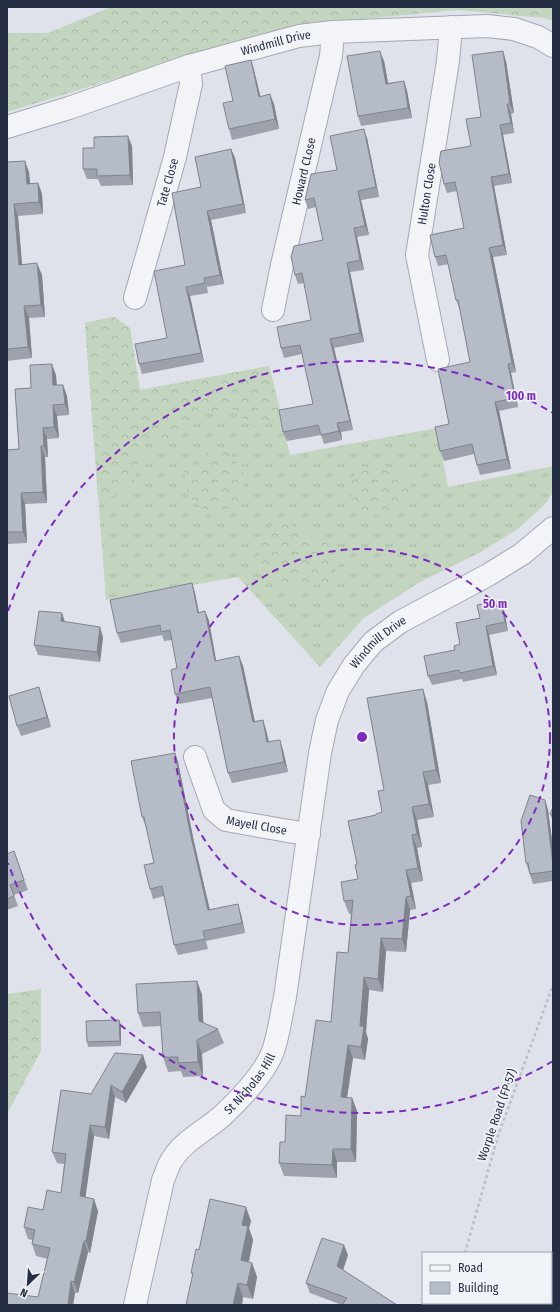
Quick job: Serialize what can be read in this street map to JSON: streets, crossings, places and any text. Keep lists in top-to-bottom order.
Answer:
{
  "streets": {
    "street": [
      "Windmill Drive",
      "Howard CLose",
      "Tate Close",
      "Hulton Close",
      "Mayell Close",
      "St Nicholas Hill"
    ],
    "path": ["Worple Road (FP 57)"]
  },
  "crossings": [
    ["Windmill Drive", "Howard CLose"],
    ["Windmill Drive", "Tate Close"],
    ["Windmill Drive", "Hulton Close"],
    ["Windmill Drive", "Mayell Close"],
    ["Windmill Drive", "St Nicholas Hill"],
    ["Mayell Close", "St Nicholas Hill"]
  ],
  "legend": ["Road", "Building"],
  "north": "bottom left",
  "rings": ["100 m", "50 m"]
}
